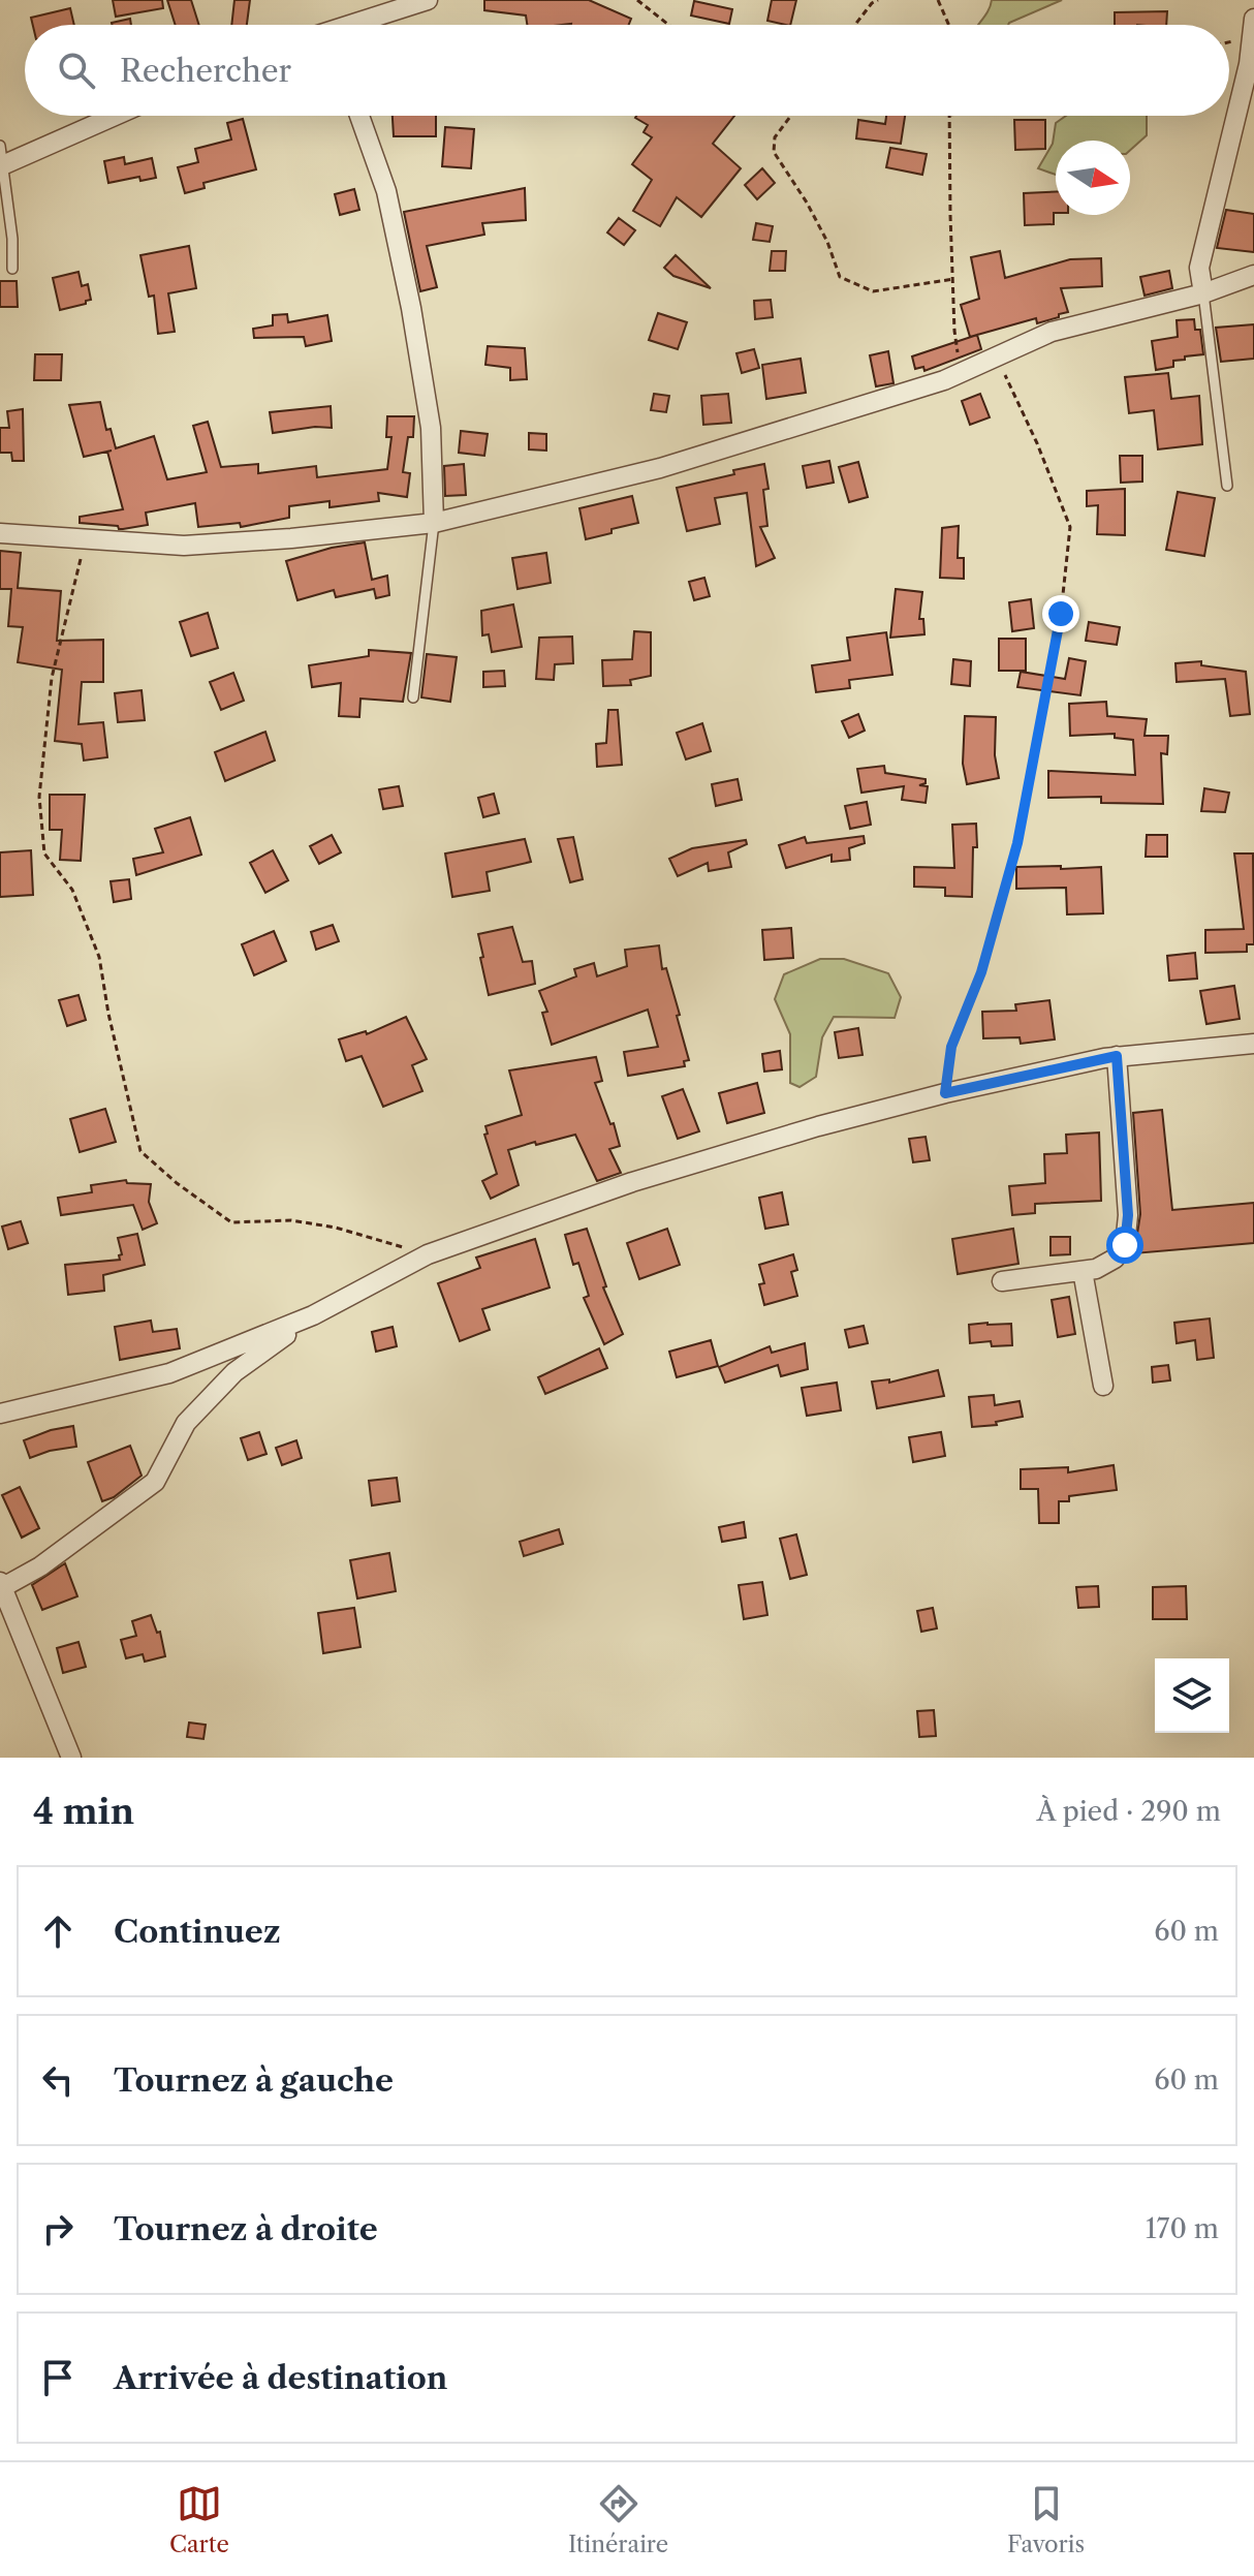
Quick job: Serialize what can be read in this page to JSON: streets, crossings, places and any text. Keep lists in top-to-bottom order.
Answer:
{
  "north": "right",
  "page": {
    "search": "Rechercher",
    "heading": ["4 min", "À pied · 290 m"],
    "list": [
      ["Continuez", "60 m"],
      ["Tournez à gauche", "60 m"],
      ["Tournez à droite", "170 m"],
      "Arrivée à destination"
    ],
    "nav": ["Carte", "Itinéraire", "Favoris"]
  }
}
